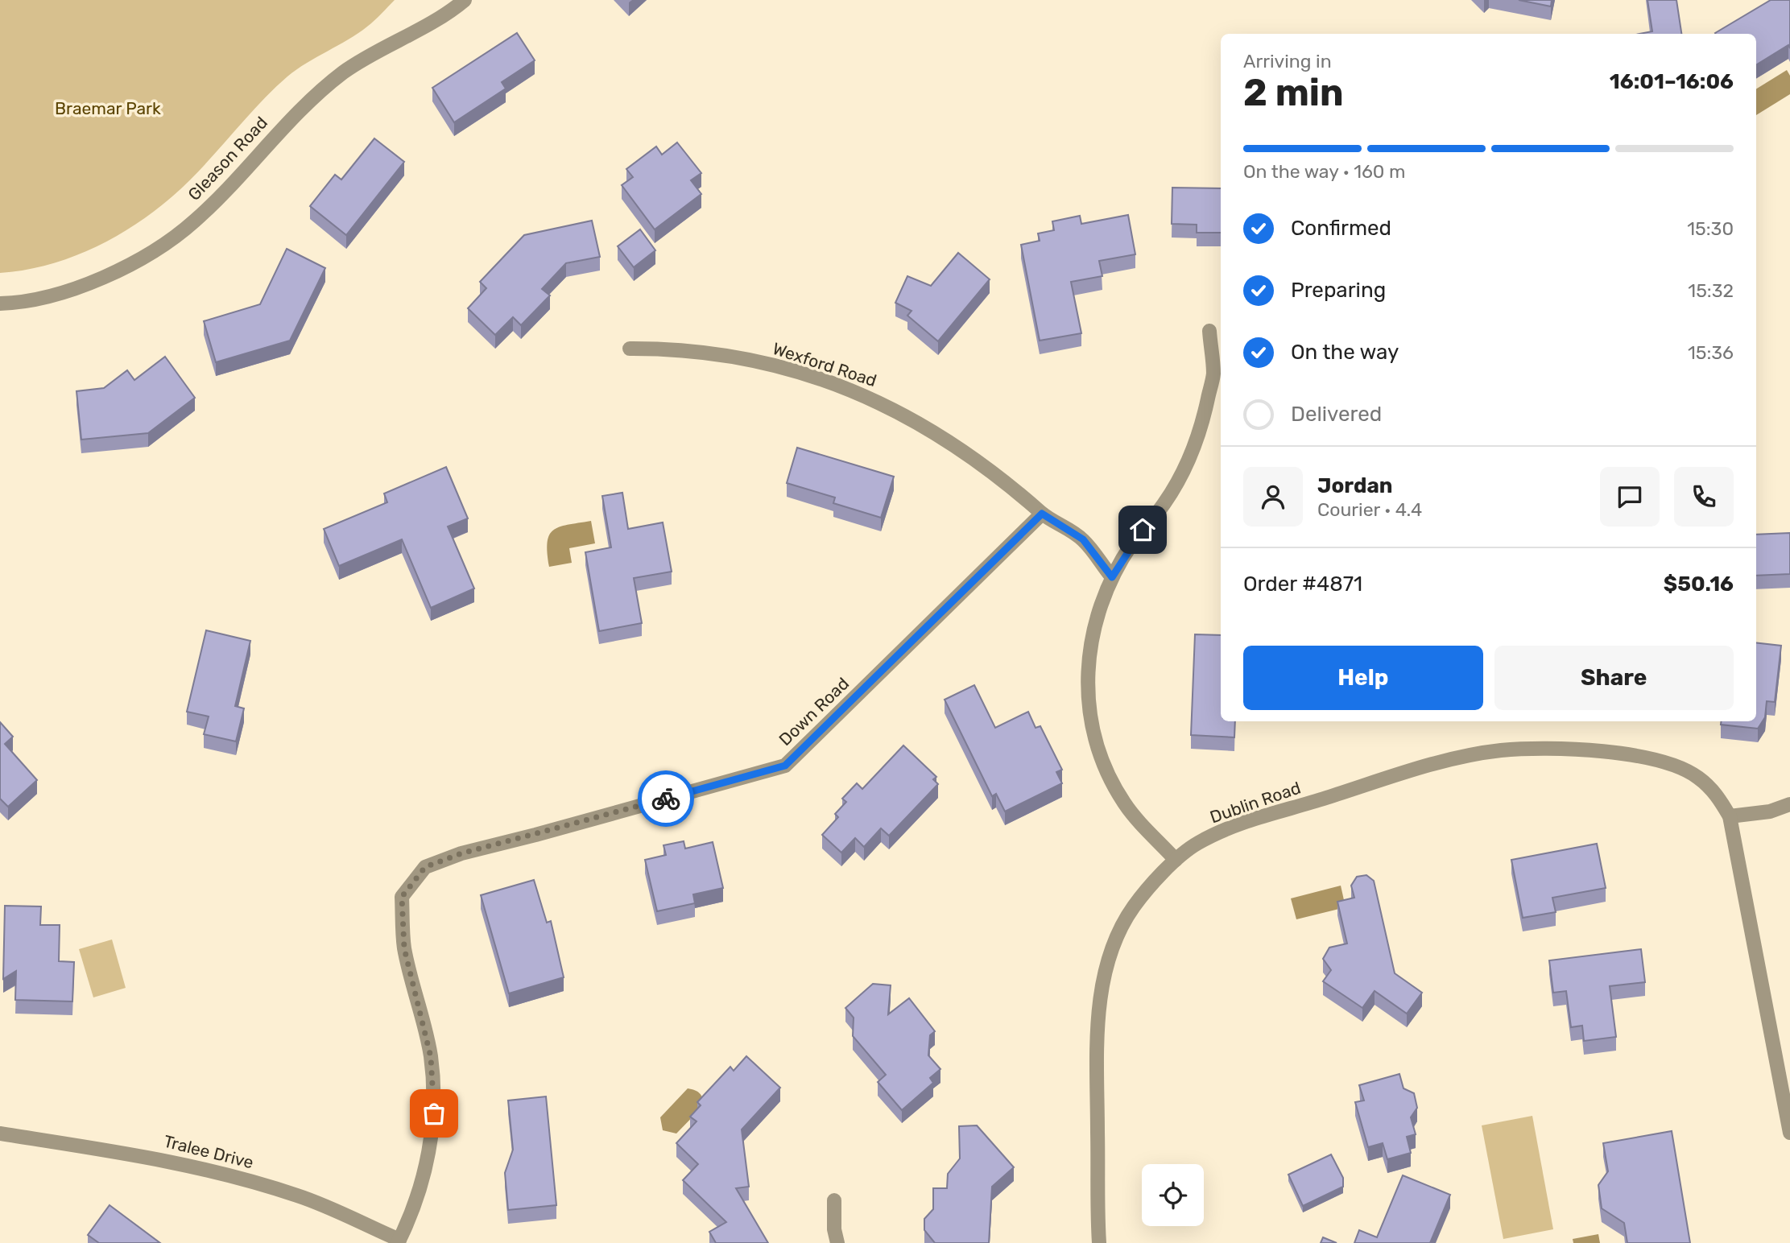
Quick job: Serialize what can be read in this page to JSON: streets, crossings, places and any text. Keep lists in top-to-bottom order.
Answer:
{
  "streets": {
    "street": [
      "Gleason Road",
      "Wexford Road",
      "Down Road",
      "Dublin Road",
      "Tralee Drive"
    ]
  },
  "crossings": [
    ["Wexford Road", "Down Road"],
    ["Down Road", "Tralee Drive"]
  ],
  "parks": ["Braemar Park"],
  "page": {
    "heading": ["2 min", "Arriving in", "16:01–16:06"],
    "panel": [
      "Jordan",
      "Courier · 4.4",
      "Order #4871",
      "$50.16"
    ],
    "bar": "On the way · 160 m",
    "list": [
      ["Confirmed", "15:30"],
      ["Preparing", "15:32"],
      ["On the way", "15:36"],
      "Delivered"
    ],
    "buttons": ["Help", "Share"]
  }
}
